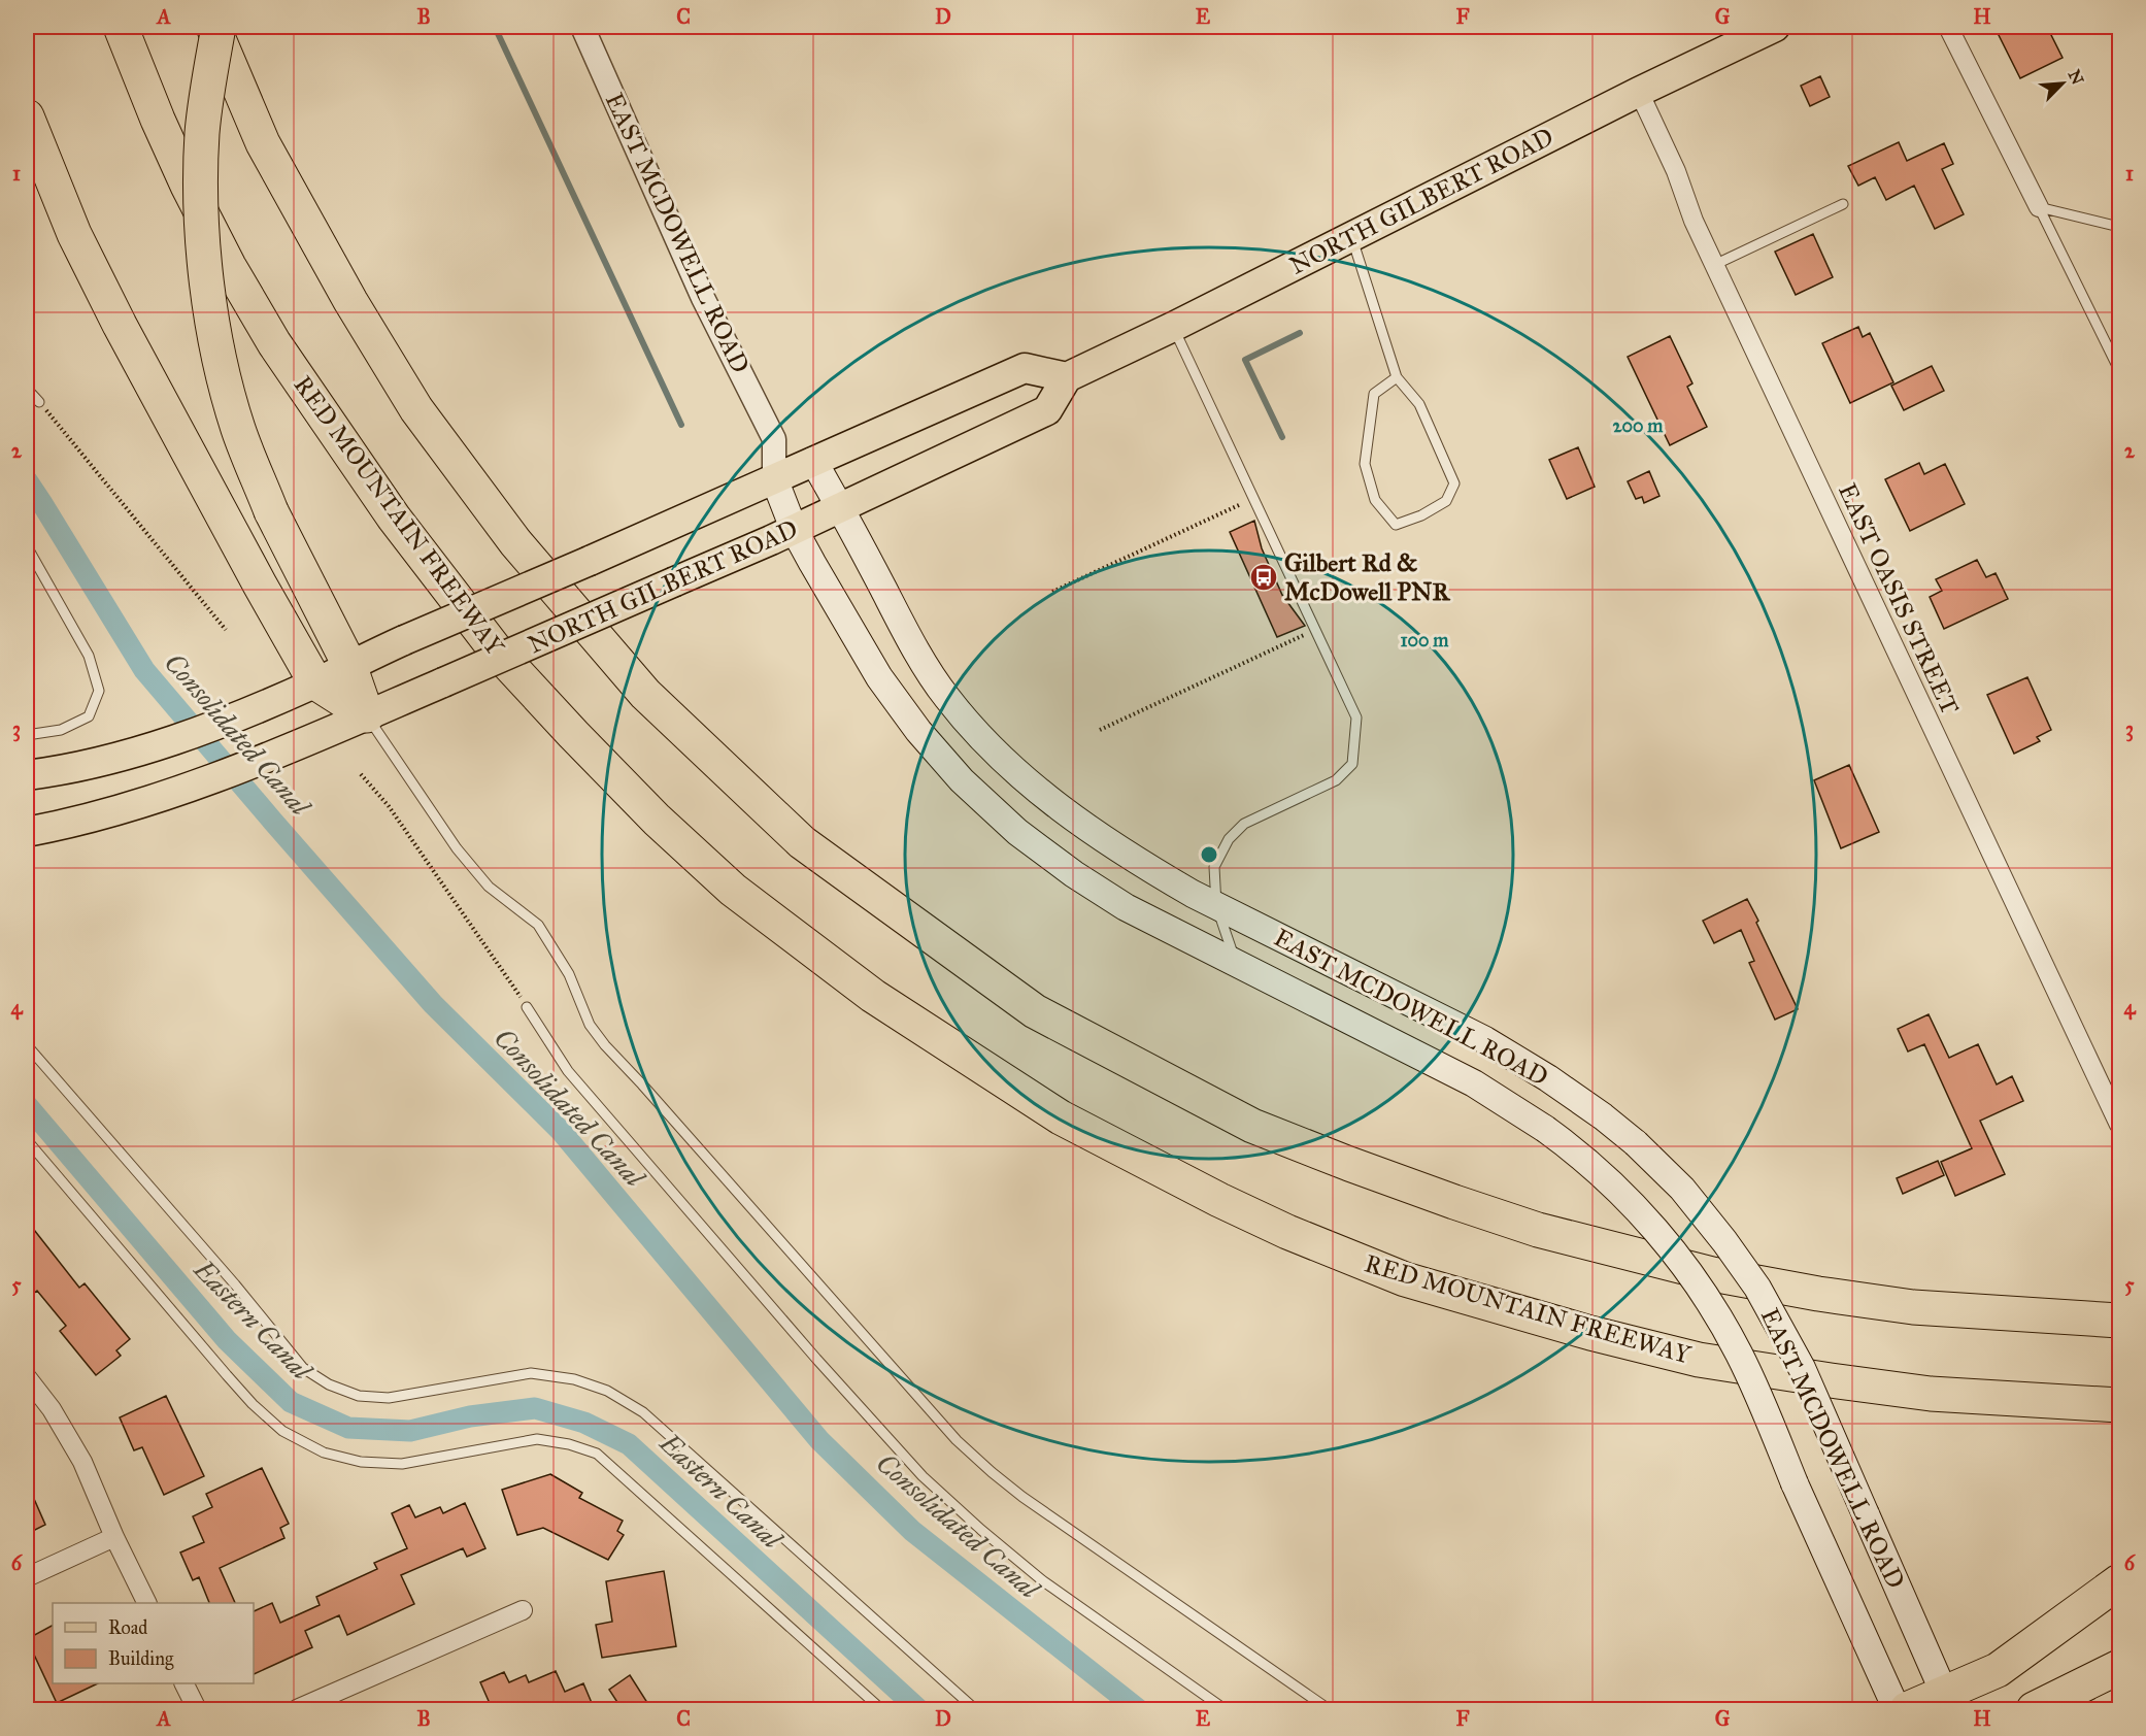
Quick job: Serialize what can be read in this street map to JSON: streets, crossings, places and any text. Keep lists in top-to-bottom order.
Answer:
{
  "streets": {
    "highway": ["RED MOUNTAIN FREEWAY"],
    "main road": ["NORTH GILBERT ROAD", "EAST MCDOWELL ROAD"],
    "street": ["EAST OASIS STREET"]
  },
  "crossings": [
    ["NORTH GILBERT ROAD", "EAST MCDOWELL ROAD"],
    ["NORTH GILBERT ROAD", "EAST OASIS STREET"]
  ],
  "water": ["Consolidated Canal", "Eastern Canal"],
  "places": {
    "bus stop": ["Gilbert Rd & McDowell PNR"]
  },
  "legend": ["Road", "Building"],
  "north": "top right",
  "grid": {
    "columns": [
      "A",
      "B",
      "C",
      "D",
      "E",
      "F",
      "G",
      "H"
    ],
    "rows": [
      "1",
      "2",
      "3",
      "4",
      "5",
      "6"
    ]
  },
  "rings": ["200 m", "100 m"]
}
